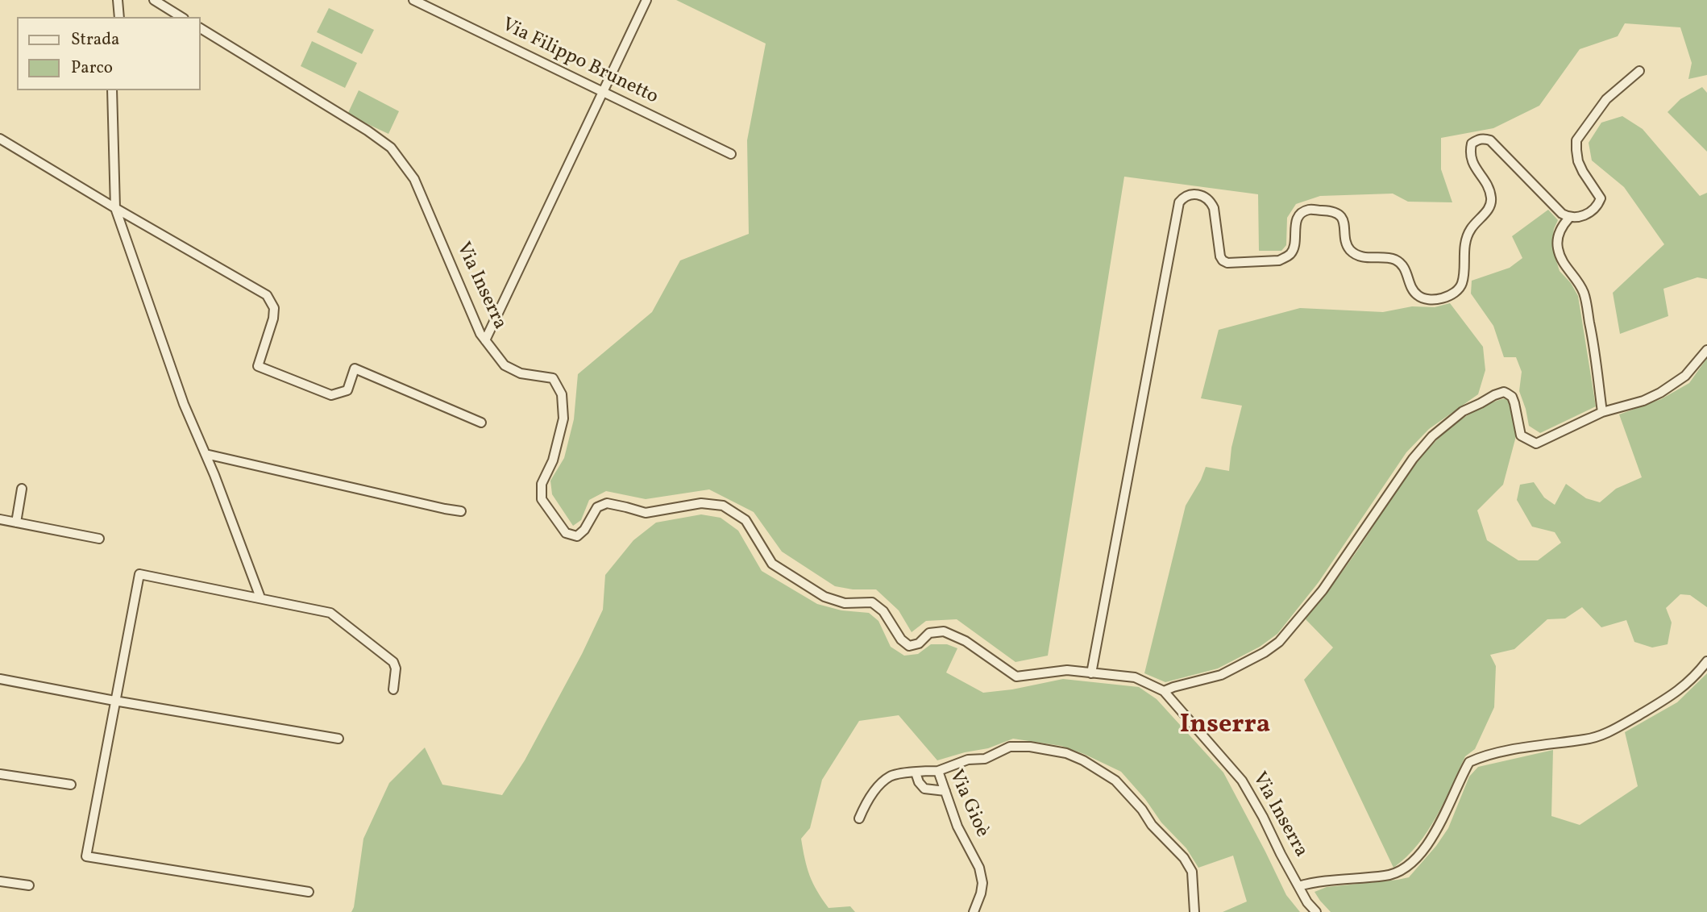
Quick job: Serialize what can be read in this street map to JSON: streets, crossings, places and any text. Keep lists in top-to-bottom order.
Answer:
{
  "streets": {
    "street": ["Via Filippo Brunetto", "Via Inserra", "Via Gioè"]
  },
  "districts": ["Inserra"],
  "legend": ["Strada", "Parco"]
}
